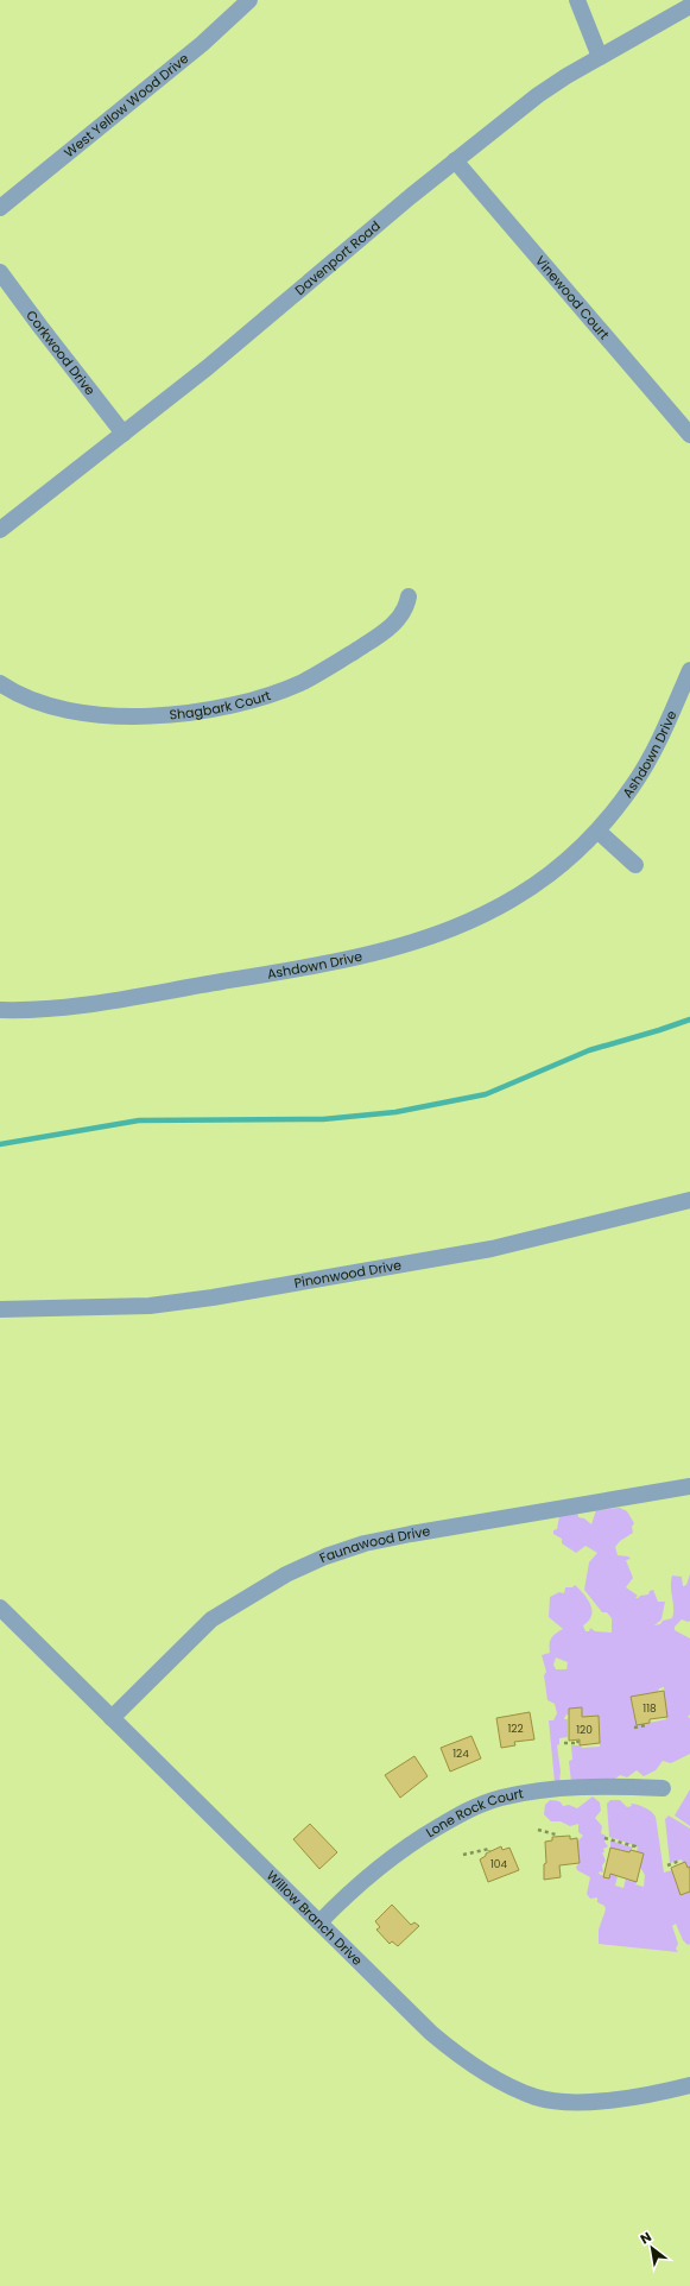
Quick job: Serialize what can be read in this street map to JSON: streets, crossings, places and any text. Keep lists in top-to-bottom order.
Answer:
{
  "streets": {
    "street": [
      "West Yellow Wood Drive",
      "Davenport Road",
      "Vinewood Court",
      "Corkwood Drive",
      "Shagbark Court",
      "Ashdown Drive",
      "Pinonwood Drive",
      "Faunawood Drive",
      "Lone Rock Court",
      "Willow Branch Drive"
    ]
  },
  "crossings": [
    ["Davenport Road", "Vinewood Court"],
    ["Davenport Road", "Corkwood Drive"],
    ["Faunawood Drive", "Willow Branch Drive"],
    ["Lone Rock Court", "Willow Branch Drive"]
  ],
  "house_numbers": [
    "118",
    "122",
    "120",
    "124",
    "104"
  ],
  "north": "top left"
}
